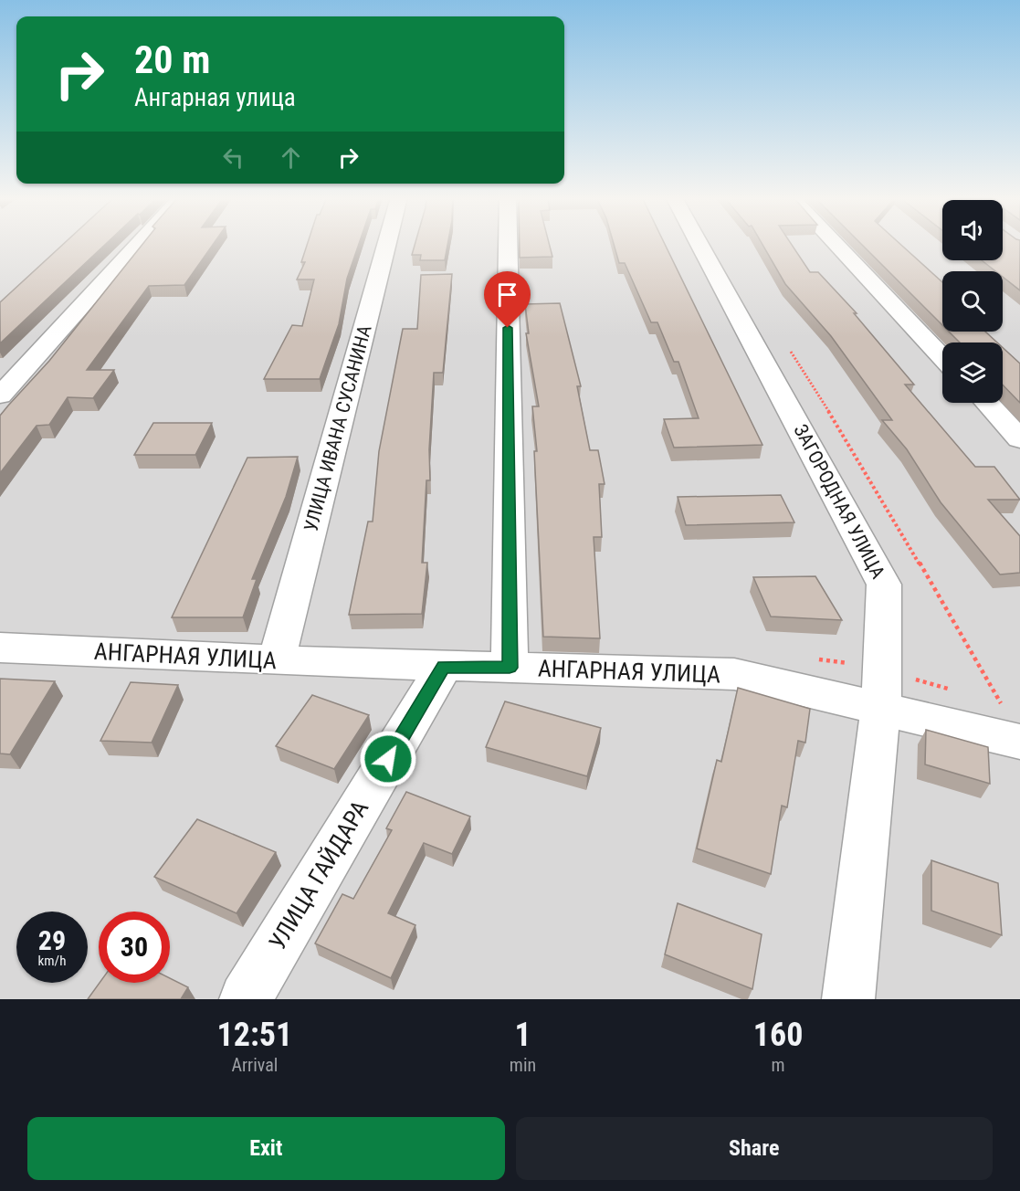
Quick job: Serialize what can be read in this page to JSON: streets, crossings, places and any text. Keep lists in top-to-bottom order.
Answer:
{
  "streets": {
    "street": [
      "УЛИЦА ИВАНА СУСАНИНА",
      "ЗАГОРОДНАЯ УЛИЦА",
      "АНГАРНАЯ УЛИЦА",
      "УЛИЦА ГАЙДАРА"
    ]
  },
  "crossings": [
    ["УЛИЦА ИВАНА СУСАНИНА", "АНГАРНАЯ УЛИЦА"],
    ["ЗАГОРОДНАЯ УЛИЦА", "АНГАРНАЯ УЛИЦА"],
    ["АНГАРНАЯ УЛИЦА", "УЛИЦА ГАЙДАРА"]
  ],
  "page": {
    "turn": ["20 m", "Ангарная улица"],
    "speed": "29 km/h",
    "limit": "30",
    "eta": [
      "12:51",
      "Arrival",
      "1",
      "min",
      "160",
      "m"
    ],
    "buttons": ["Exit", "Share"]
  }
}
